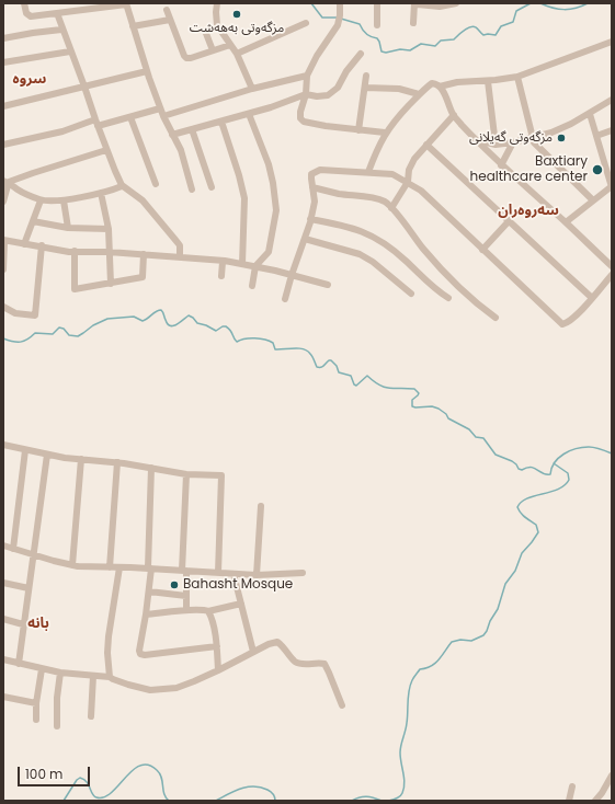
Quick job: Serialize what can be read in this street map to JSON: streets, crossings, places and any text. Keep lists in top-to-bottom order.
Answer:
{
  "districts": ["سروە", "سەروەران", "بانە"],
  "places": [
    "مزگەوتی بەهەشت",
    "مزگەوتی گەیلانی",
    "Baxtiary healthcare center",
    "Bahasht Mosque"
  ],
  "scale_bar": "100 m"
}
